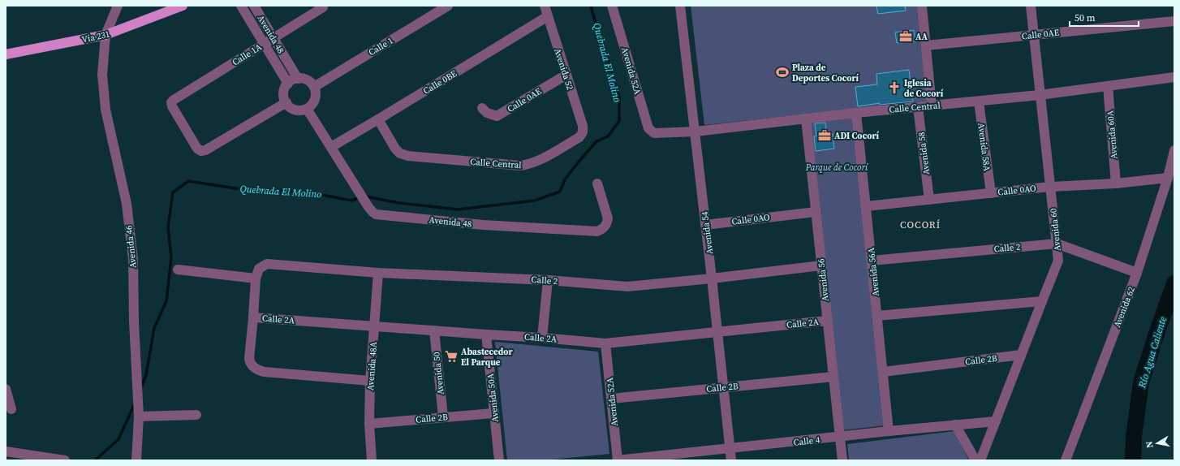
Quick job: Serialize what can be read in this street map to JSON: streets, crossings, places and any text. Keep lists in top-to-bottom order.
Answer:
{
  "streets": {
    "main road": ["Vía 231"],
    "street": [
      "Avenida 48",
      "Calle 0AE",
      "Calle 1",
      "Calle 1A",
      "Avenida 52",
      "Avenida 52A",
      "Calle 0BE",
      "Calle Central",
      "Avenida 60A",
      "Avenida 58A",
      "Avenida 58",
      "Calle 0AO",
      "Avenida 60",
      "Avenida 54",
      "Avenida 46",
      "Calle 2",
      "Avenida 56A",
      "Avenida 56",
      "Avenida 62",
      "Calle 2A",
      "Calle 2B",
      "Avenida 48A",
      "Avenida 50",
      "Avenida 50A",
      "Calle 4"
    ]
  },
  "crossings": [
    ["Avenida 48", "Calle 1"],
    ["Avenida 48", "Calle 1A"],
    ["Avenida 48", "Calle 0BE"],
    ["Calle 0AE", "Avenida 52"],
    ["Calle 0AE", "Avenida 60"],
    ["Vía 231", "Avenida 46"],
    ["Calle 1", "Calle 1A"],
    ["Avenida 52", "Calle 0BE"],
    ["Avenida 52", "Calle Central"],
    ["Avenida 52A", "Calle Central"],
    ["Avenida 52A", "Calle 2A"],
    ["Avenida 52A", "Calle 2B"],
    ["Avenida 52A", "Calle 4"],
    ["Calle 0BE", "Calle Central"],
    ["Calle Central", "Avenida 60A"],
    ["Calle Central", "Avenida 58A"],
    ["Calle Central", "Avenida 58"],
    ["Calle Central", "Avenida 60"],
    ["Calle Central", "Avenida 54"],
    ["Calle Central", "Avenida 56A"],
    ["Calle Central", "Avenida 56"],
    ["Avenida 60A", "Calle 0AO"],
    ["Avenida 58A", "Calle 0AO"],
    ["Avenida 58", "Calle 0AO"],
    ["Calle 0AO", "Avenida 60"],
    ["Calle 0AO", "Avenida 54"],
    ["Calle 0AO", "Avenida 56A"],
    ["Calle 0AO", "Avenida 56"],
    ["Calle 0AO", "Avenida 62"],
    ["Avenida 60", "Calle 2"],
    ["Avenida 60", "Calle 2B"],
    ["Avenida 60", "Calle 4"],
    ["Avenida 54", "Calle 2"],
    ["Avenida 54", "Calle 2A"],
    ["Avenida 54", "Calle 2B"],
    ["Avenida 54", "Calle 4"],
    ["Calle 2", "Avenida 56A"],
    ["Calle 2", "Avenida 56"],
    ["Calle 2", "Avenida 62"],
    ["Calle 2", "Avenida 48A"],
    ["Avenida 56A", "Calle 2B"],
    ["Avenida 56A", "Calle 4"],
    ["Avenida 56", "Calle 2A"],
    ["Avenida 56", "Calle 2B"],
    ["Avenida 56", "Calle 4"],
    ["Calle 2A", "Avenida 48A"],
    ["Calle 2A", "Avenida 50"],
    ["Calle 2A", "Avenida 50A"],
    ["Calle 2B", "Avenida 48A"],
    ["Calle 2B", "Avenida 50"],
    ["Calle 2B", "Avenida 50A"]
  ],
  "districts": ["COCORÍ"],
  "water": ["Quebrada El Molino", "Río Agua Caliente"],
  "parks": ["Parque de Cocorí"],
  "places": {
    "office": ["AA", "ADI Cocorí"],
    "sports": ["Plaza de Deportes Cocorí"],
    "church": ["Iglesia de Cocorí"],
    "supermarket": ["Abastecedor El Parque"]
  },
  "scale_bar": "50 m",
  "north": "left"
}
